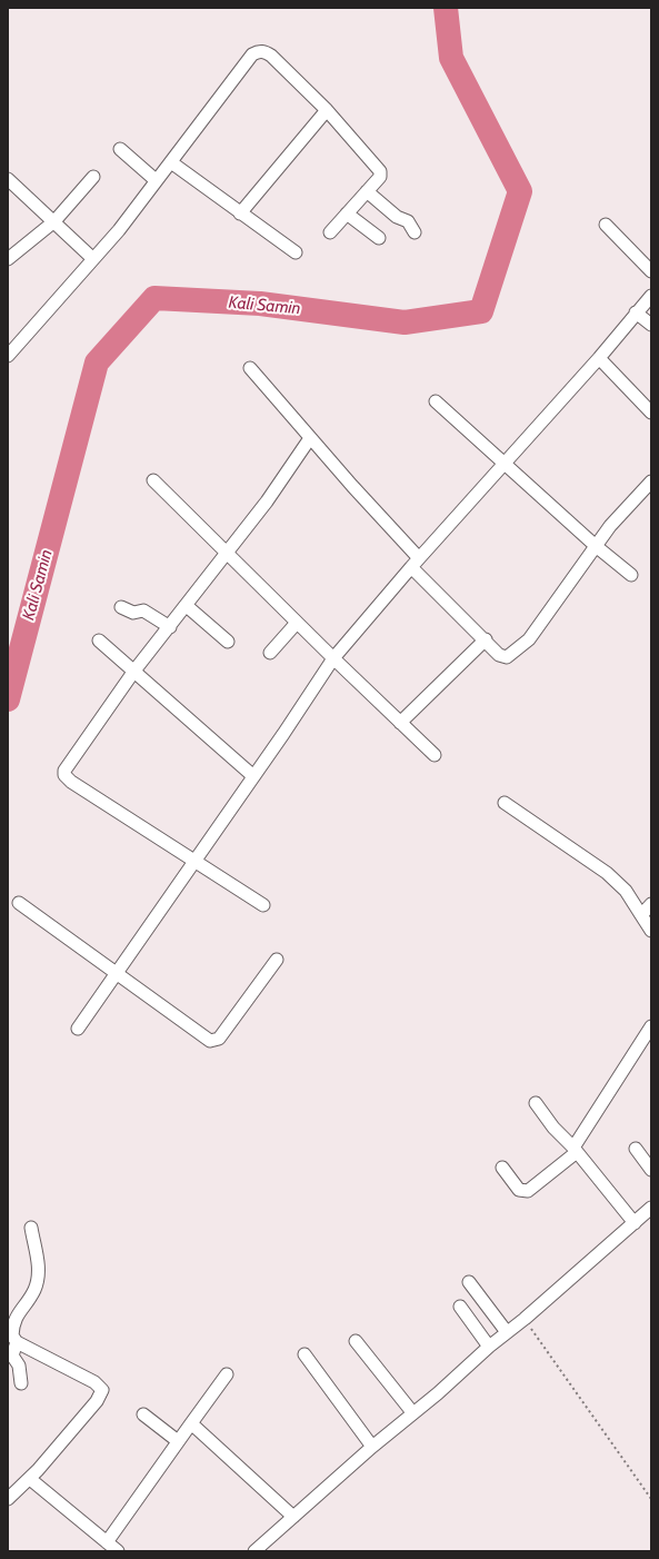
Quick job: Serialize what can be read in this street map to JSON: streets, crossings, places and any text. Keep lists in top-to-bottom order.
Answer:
{
  "water": ["Kali Samin"]
}
